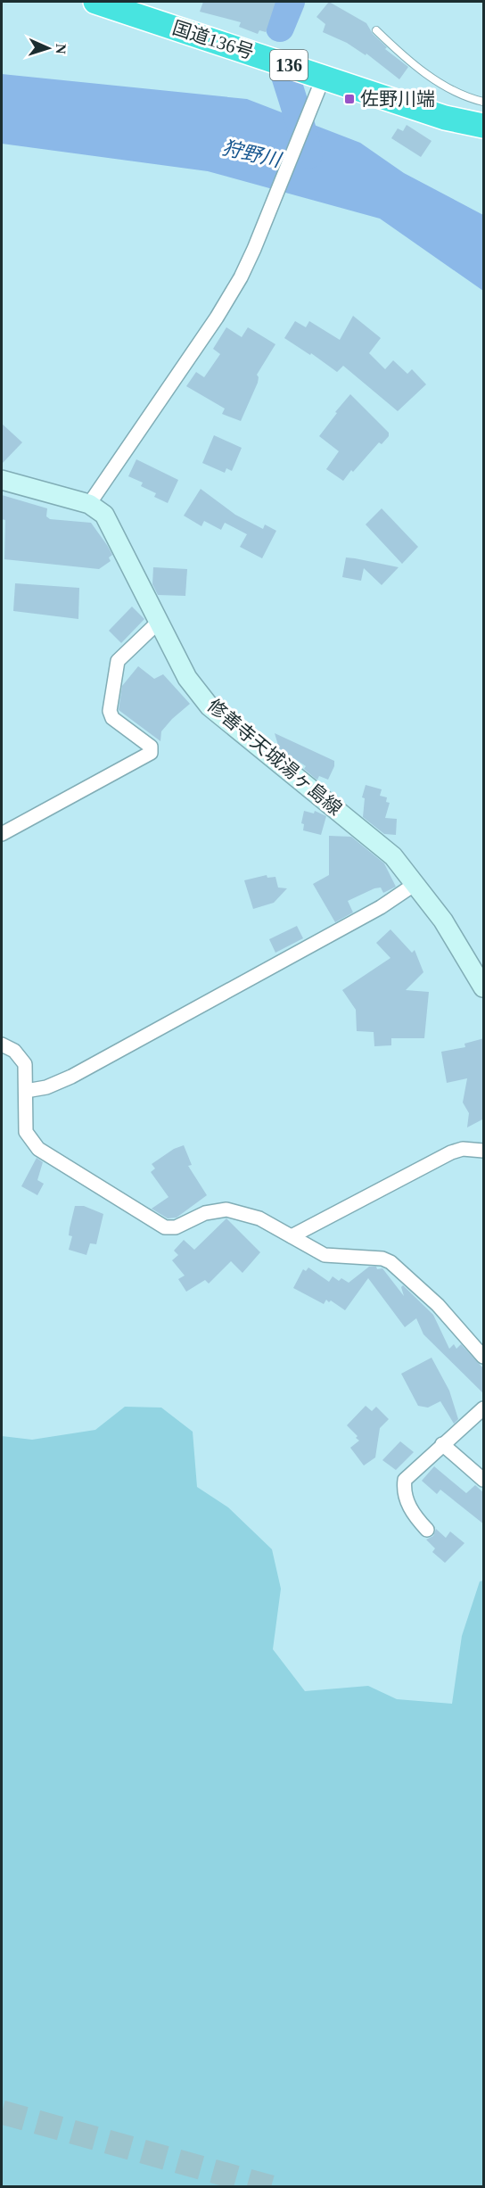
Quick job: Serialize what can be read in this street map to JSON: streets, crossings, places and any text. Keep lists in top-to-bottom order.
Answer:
{
  "streets": {
    "highway": ["国道136号", "136"],
    "main road": ["修善寺天城湯ヶ島線"]
  },
  "water": ["狩野川"],
  "places": {
    "transit": ["佐野川端"]
  },
  "north": "right"
}
